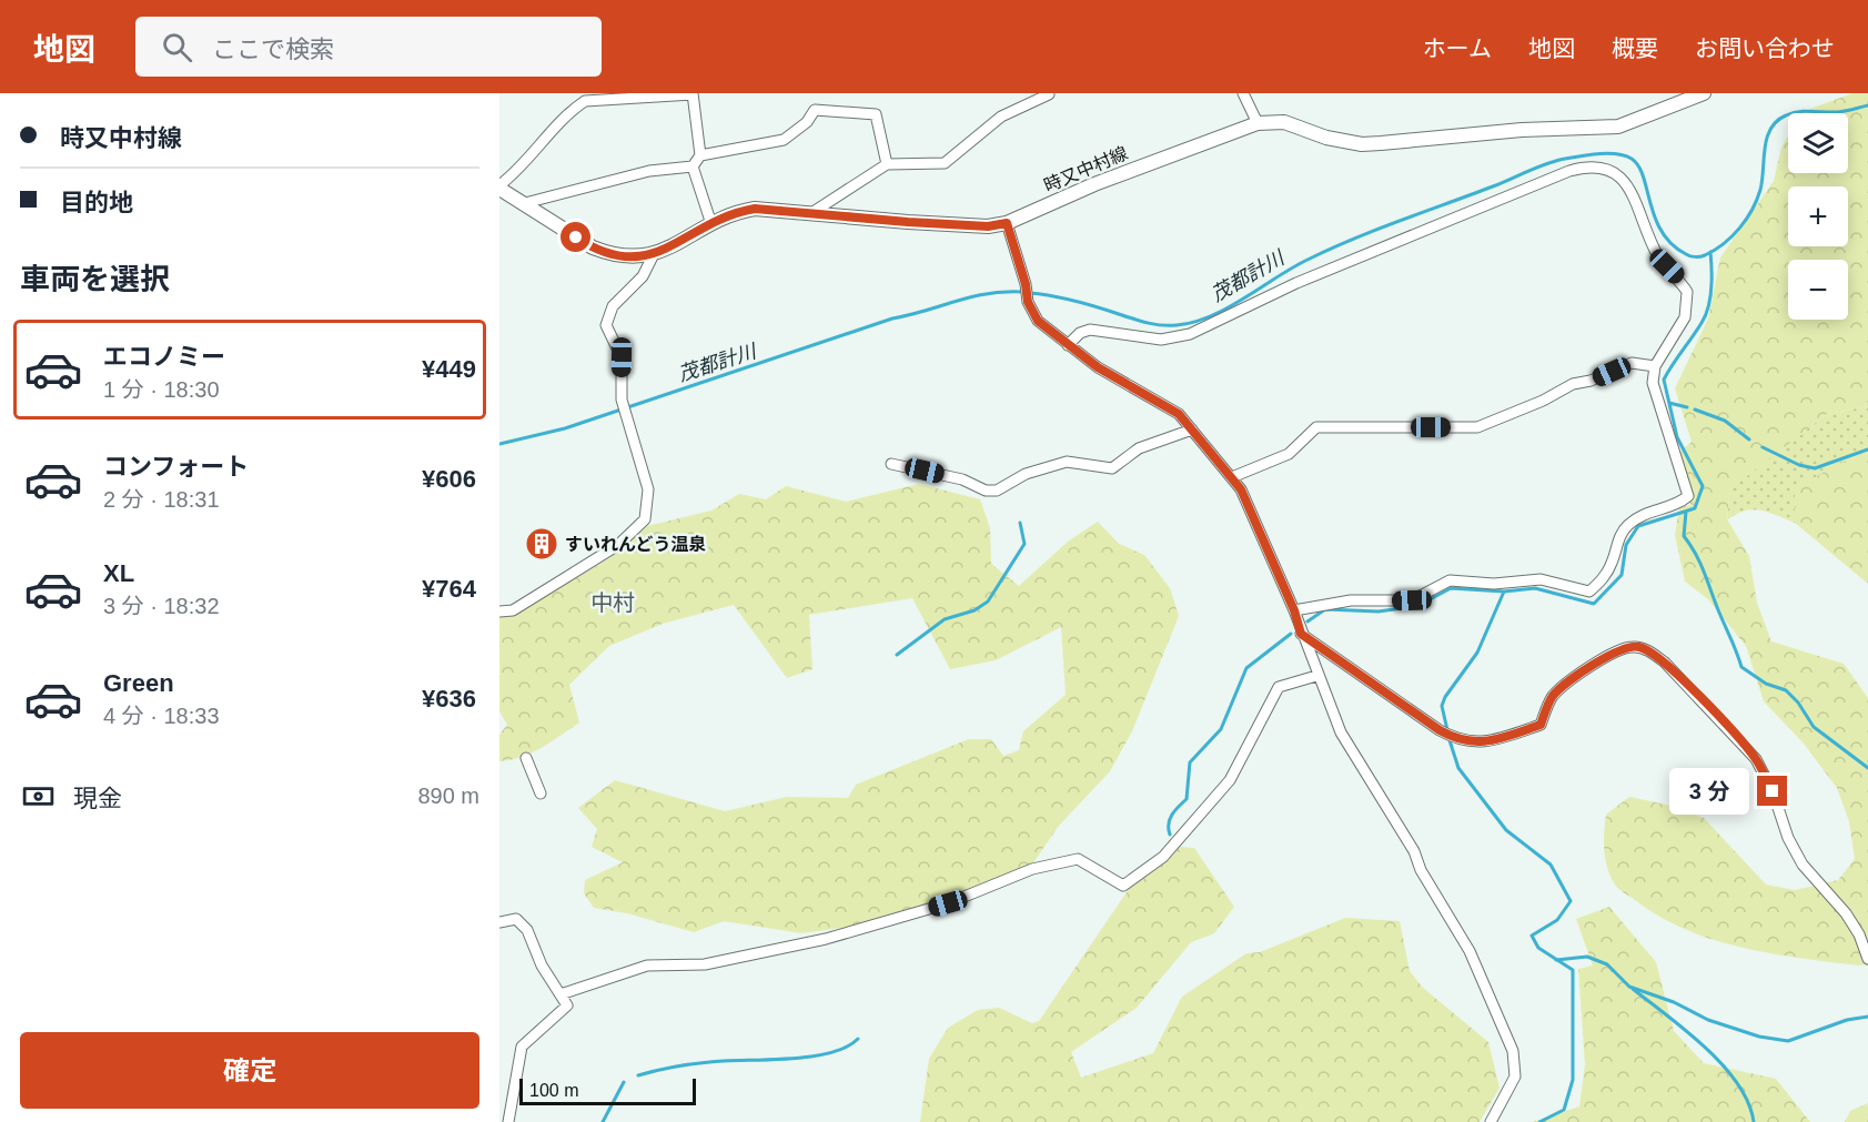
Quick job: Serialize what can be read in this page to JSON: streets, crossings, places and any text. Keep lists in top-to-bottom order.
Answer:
{
  "streets": {
    "main road": ["時又中村線"]
  },
  "districts": ["中村"],
  "water": ["茂都計川"],
  "places": {
    "building": ["すいれんどう温泉"]
  },
  "scale_bar": "100 m",
  "page": {
    "header": "地図",
    "search": "ここで検索",
    "nav": [
      "ホーム",
      "地図",
      "概要",
      "お問い合わせ"
    ],
    "banner": ["時又中村線", "目的地"],
    "map_buttons": ["+", "−"],
    "heading": "車両を選択",
    "list": [
      {
        "name": "エコノミー",
        "note": "1 分 · 18:30",
        "value": "¥449"
      },
      {
        "name": "コンフォート",
        "note": "2 分 · 18:31",
        "value": "¥606"
      },
      {
        "name": "XL",
        "note": "3 分 · 18:32",
        "value": "¥764"
      },
      {
        "name": "Green",
        "note": "4 分 · 18:33",
        "value": "¥636"
      }
    ],
    "pay": ["現金", "890 m"],
    "bubble": "3 分",
    "buttons": "確定",
    "scale": "100 m"
  }
}
